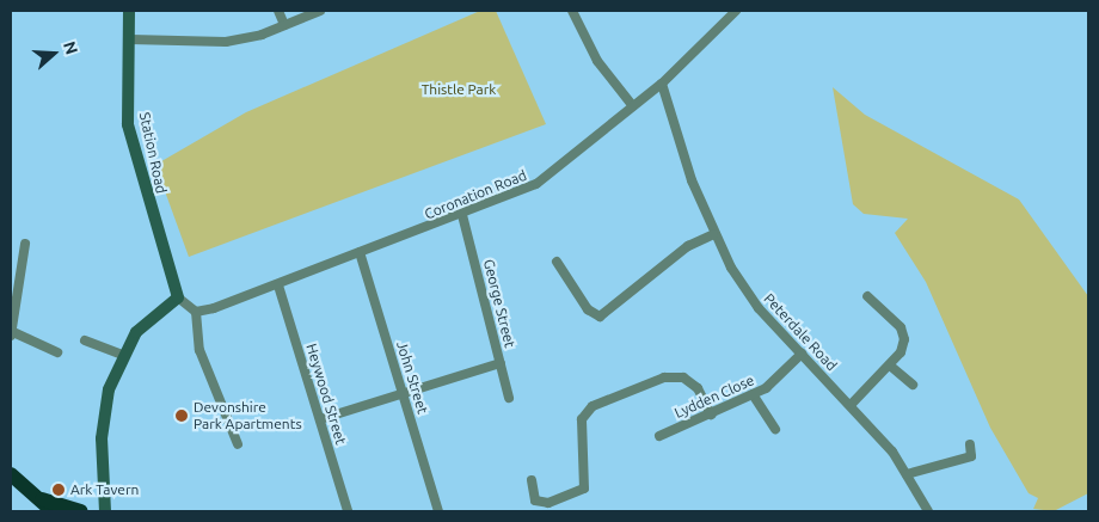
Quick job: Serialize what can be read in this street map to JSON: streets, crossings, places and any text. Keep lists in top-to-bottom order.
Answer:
{
  "streets": {
    "main road": ["Station Road"],
    "street": [
      "Coronation Road",
      "George Street",
      "Peterdale Road",
      "John Street",
      "Heywood Street",
      "Lydden Close"
    ]
  },
  "crossings": [
    ["Coronation Road", "George Street"],
    ["Coronation Road", "Peterdale Road"],
    ["Coronation Road", "John Street"],
    ["Coronation Road", "Heywood Street"],
    ["Peterdale Road", "Lydden Close"]
  ],
  "parks": ["Thistle Park"],
  "places": ["Devonshire Park Apartments", "Ark Tavern"],
  "north": "right"
}
